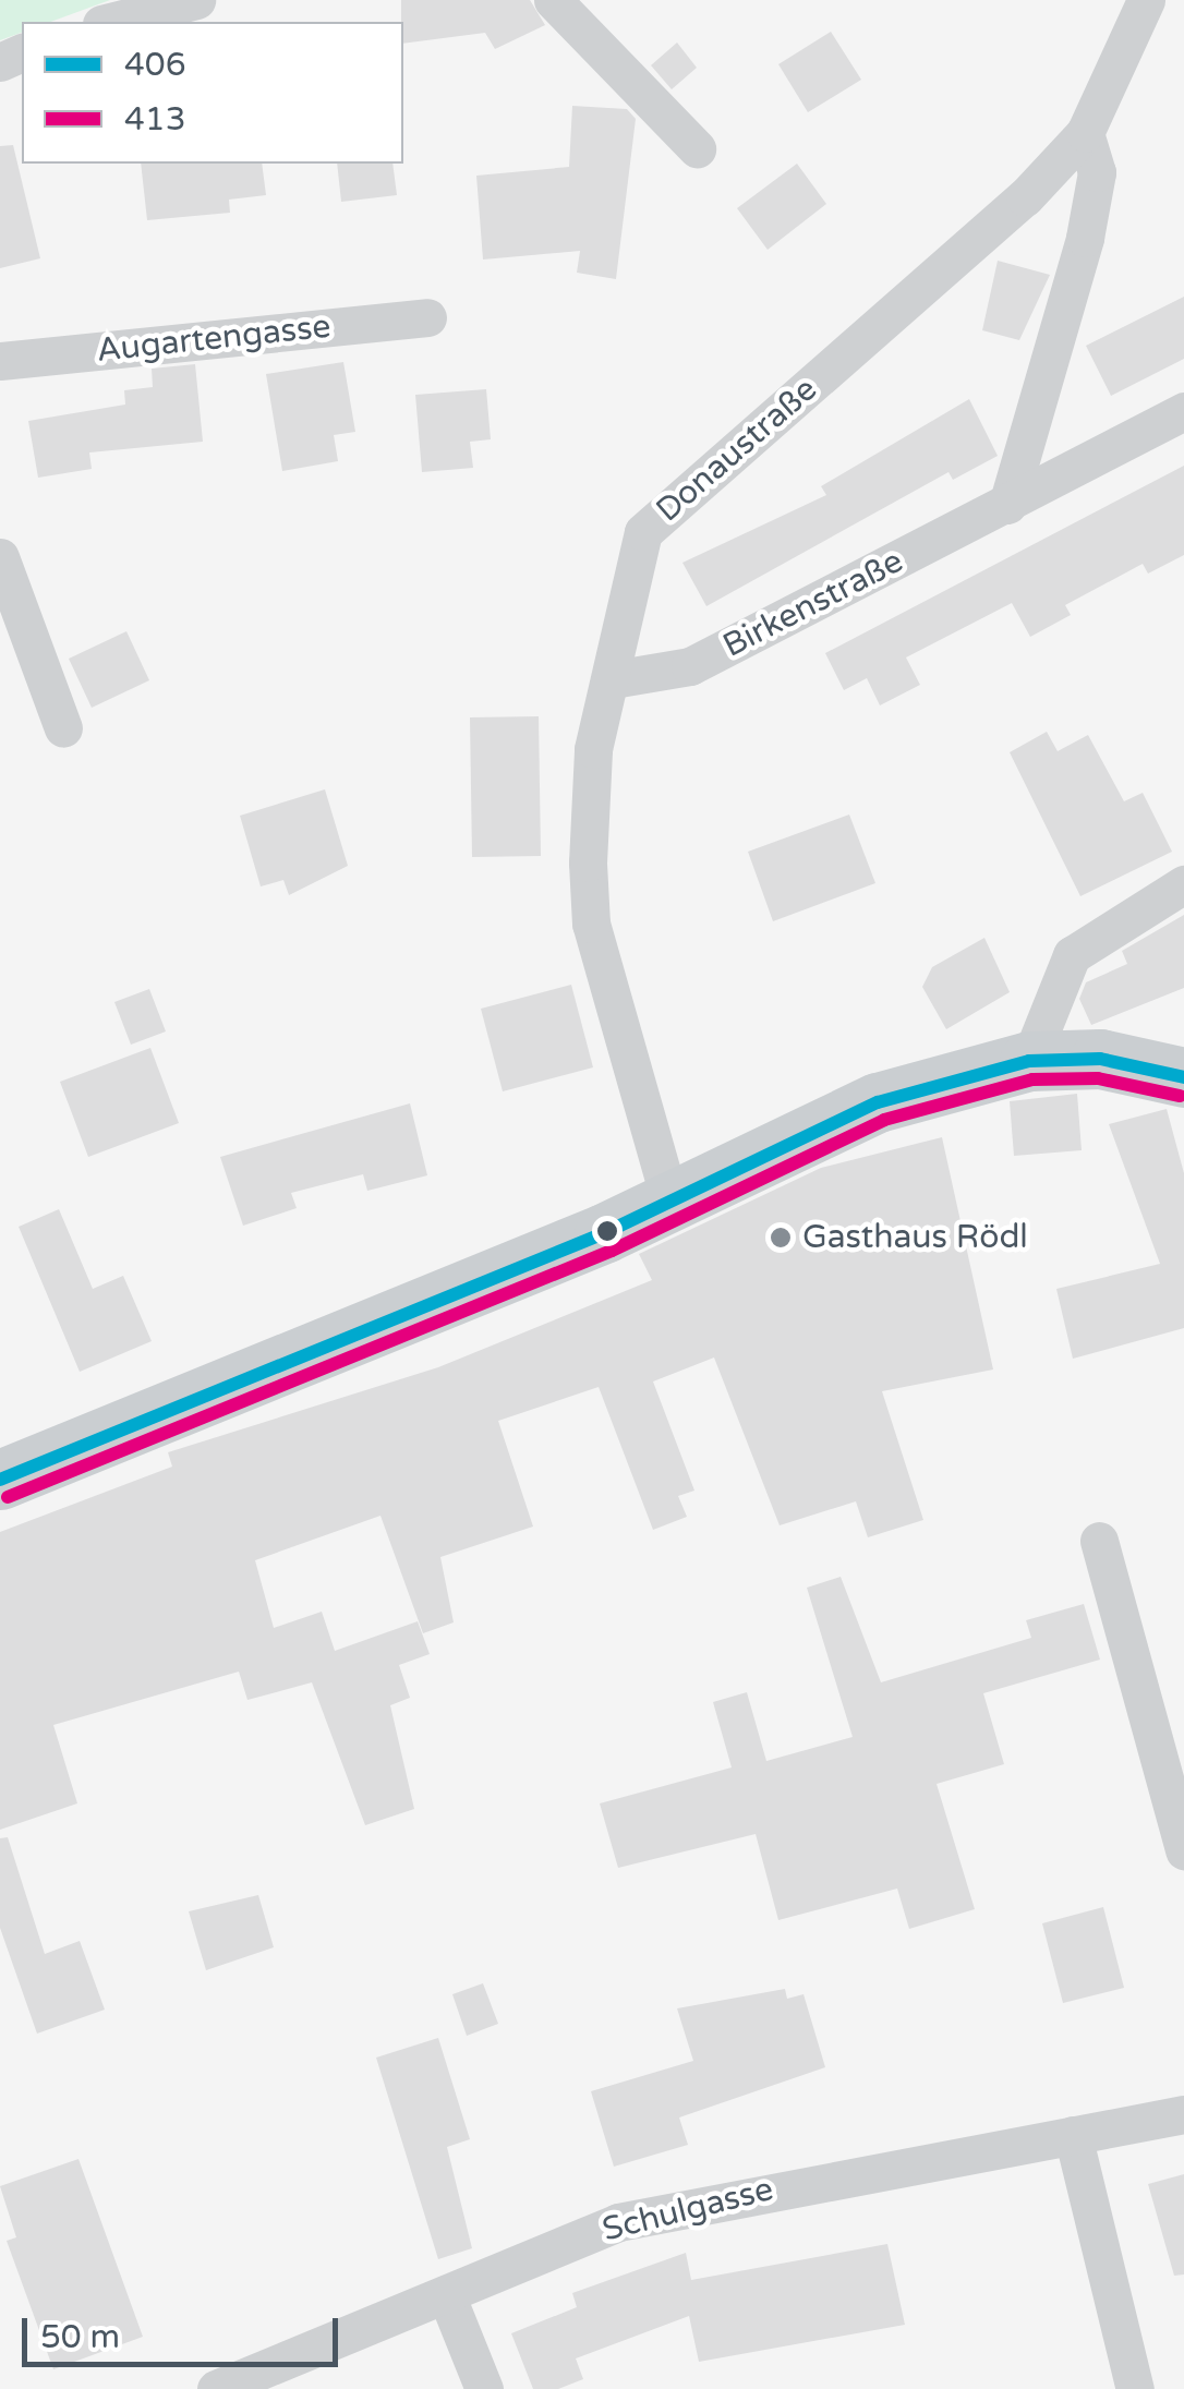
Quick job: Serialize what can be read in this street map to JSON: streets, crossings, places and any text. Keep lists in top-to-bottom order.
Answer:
{
  "streets": {
    "street": [
      "Augartengasse",
      "Donaustraße",
      "Birkenstraße",
      "Schulgasse"
    ]
  },
  "crossings": [
    ["Donaustraße", "Birkenstraße"]
  ],
  "places": ["Gasthaus Rödl"],
  "lines": ["transit line 406", "transit line 413"],
  "legend": ["406", "413"],
  "scale_bar": "50 m"
}
